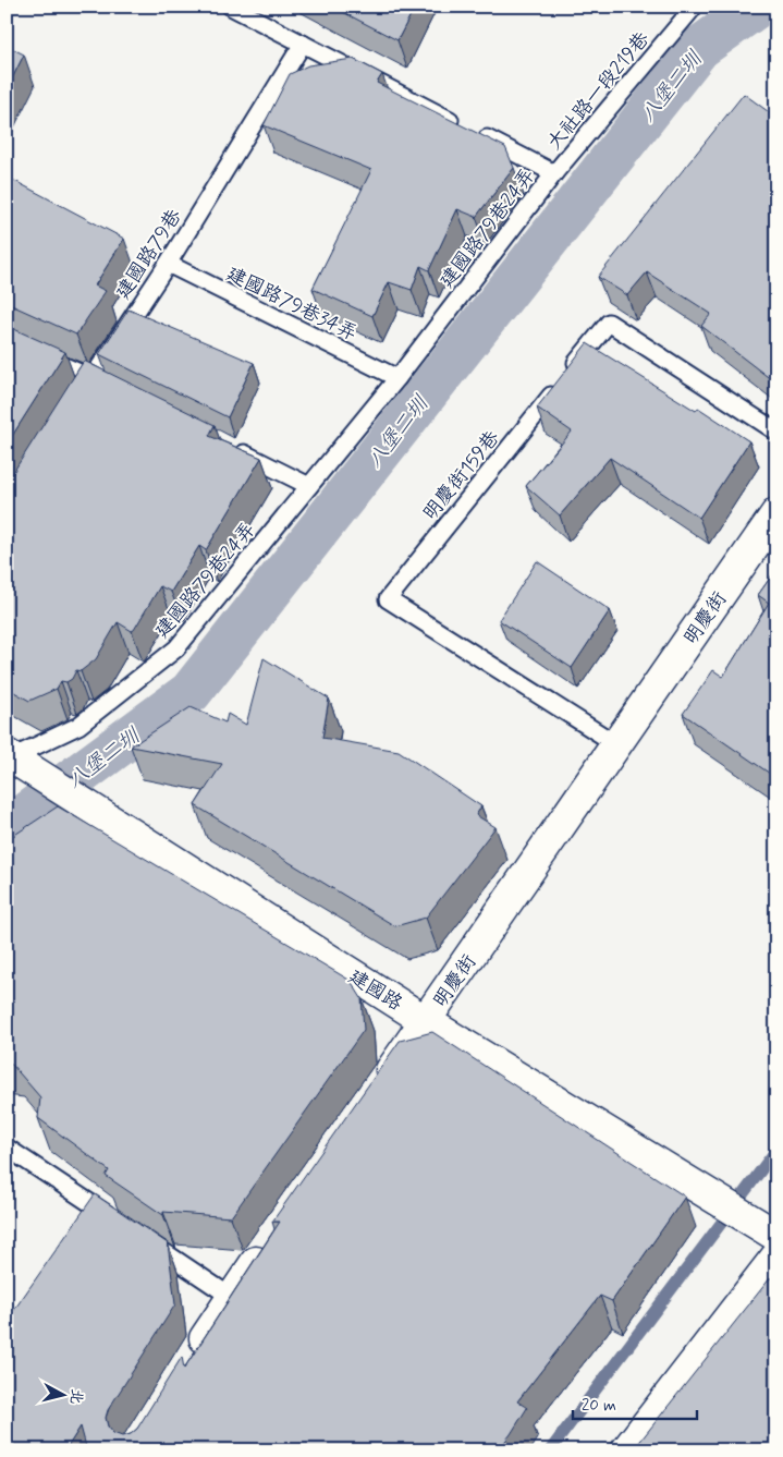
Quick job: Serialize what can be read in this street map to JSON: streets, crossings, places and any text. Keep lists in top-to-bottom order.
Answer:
{
  "streets": {
    "street": ["明慶街", "建國路"],
    "lane": [
      "大社路一段219巷",
      "建國路79巷24弄",
      "建國路79巷",
      "建國路79巷34弄",
      "明慶街159巷"
    ]
  },
  "crossings": [
    ["大社路一段219巷", "建國路79巷24弄"],
    ["建國路79巷24弄", "建國路79巷34弄"],
    ["建國路79巷24弄", "建國路"],
    ["建國路79巷", "建國路79巷34弄"],
    ["明慶街159巷", "明慶街"],
    ["明慶街", "建國路"]
  ],
  "water": ["八堡二圳"],
  "scale_bar": "20 m",
  "north": "right"
}
